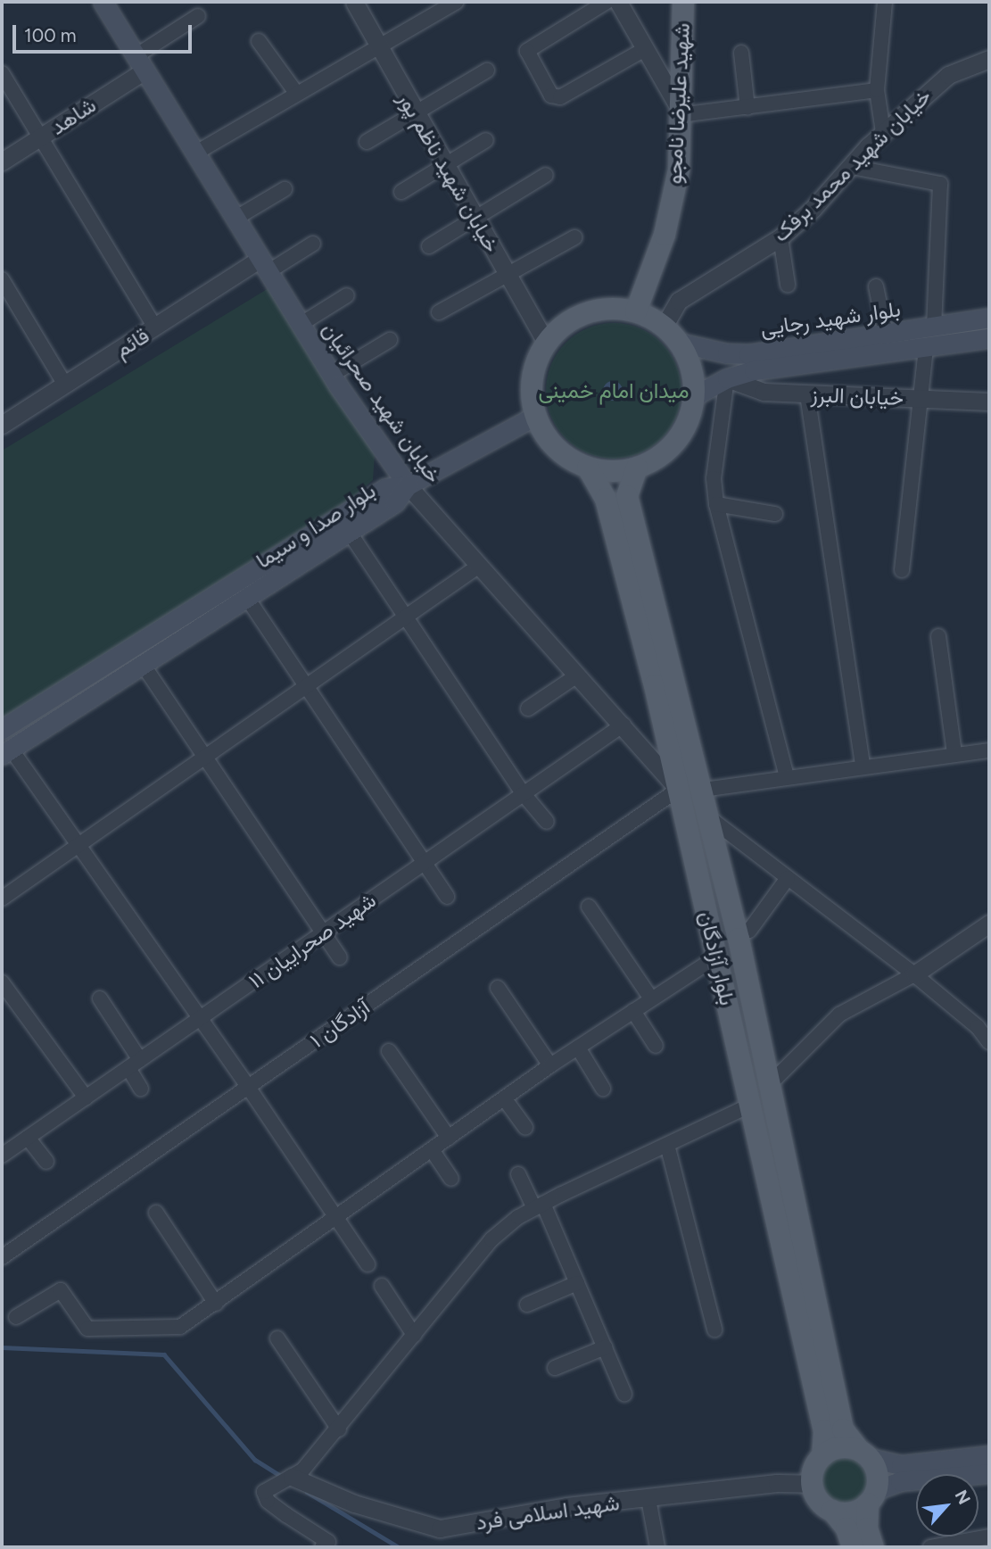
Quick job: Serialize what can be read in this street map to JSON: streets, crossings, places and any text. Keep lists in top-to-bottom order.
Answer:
{
  "streets": {
    "main road": [
      "شهید علیرضا نامجو",
      "بلوار شهید رجایی",
      "خیابان شهید صحرائیان",
      "بلوار صدا و سیما",
      "بلوار آزادگان"
    ],
    "street": [
      "شاهد",
      "خیابان شهید محمد برفک",
      "خیابان شهید ناظم پور",
      "قائم",
      "خیابان البرز",
      "شهید صحراییان ۱۱",
      "آزادگان ۱",
      "شهید اسلامی فرد"
    ]
  },
  "crossings": [
    ["شهید علیرضا نامجو", "خیابان شهید محمد برفک"],
    ["شهید علیرضا نامجو", "خیابان شهید ناظم پور"],
    ["شهید علیرضا نامجو", "بلوار شهید رجایی"],
    ["شهید علیرضا نامجو", "بلوار آزادگان"],
    ["شاهد", "خیابان شهید صحرائیان"],
    ["خیابان شهید محمد برفک", "خیابان شهید ناظم پور"],
    ["خیابان شهید محمد برفک", "بلوار شهید رجایی"],
    ["خیابان شهید محمد برفک", "بلوار آزادگان"],
    ["خیابان شهید ناظم پور", "بلوار شهید رجایی"],
    ["خیابان شهید ناظم پور", "بلوار آزادگان"],
    ["بلوار شهید رجایی", "خیابان البرز"],
    ["بلوار شهید رجایی", "بلوار آزادگان"],
    ["قائم", "خیابان شهید صحرائیان"],
    ["خیابان شهید صحرائیان", "بلوار صدا و سیما"],
    ["خیابان شهید صحرائیان", "شهید صحراییان ۱۱"],
    ["خیابان شهید صحرائیان", "بلوار آزادگان"],
    ["خیابان شهید صحرائیان", "آزادگان ۱"],
    ["بلوار آزادگان", "آزادگان ۱"],
    ["بلوار آزادگان", "شهید اسلامی فرد"]
  ],
  "parks": ["میدان امام خمینی"],
  "scale_bar": "100 m",
  "north": "top right"
}
